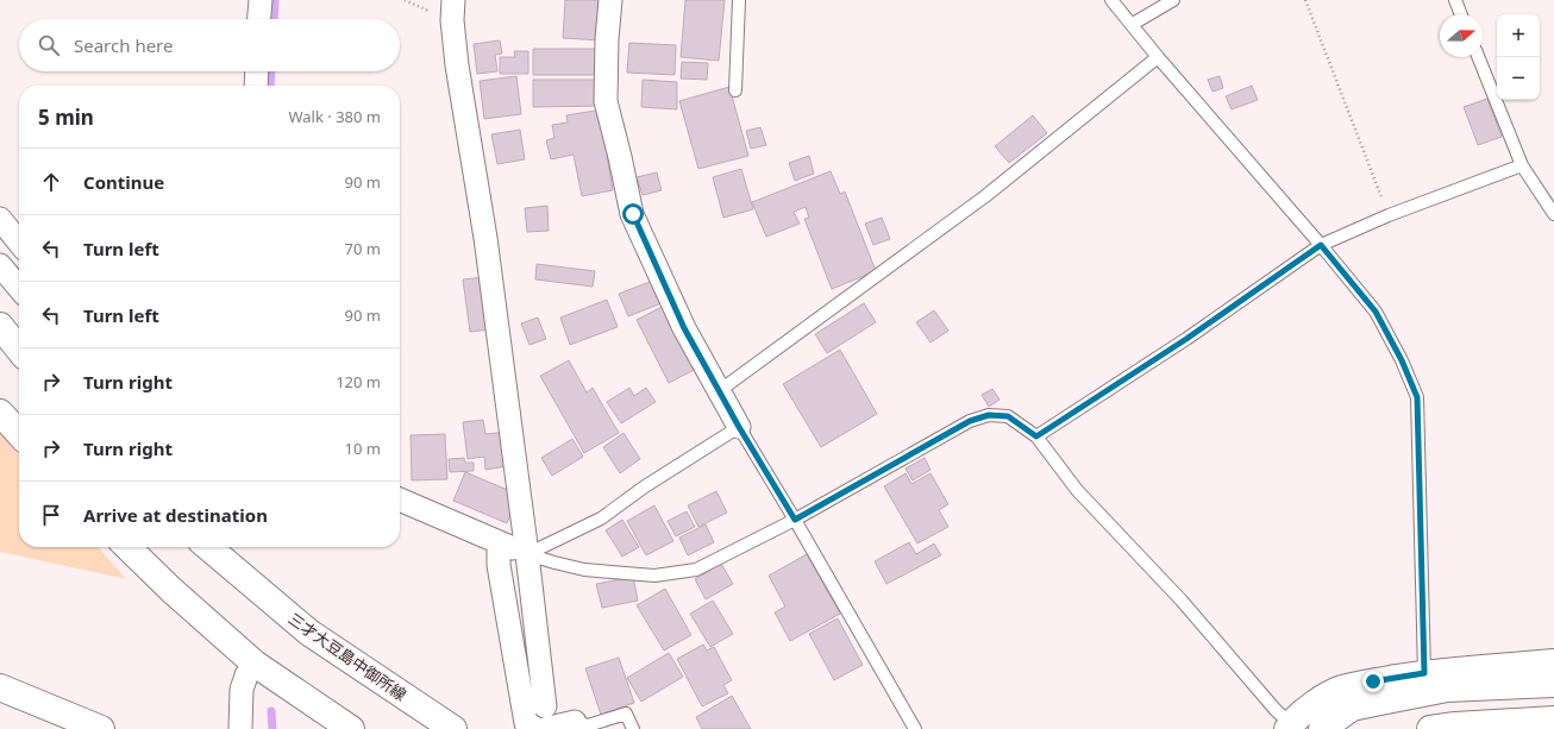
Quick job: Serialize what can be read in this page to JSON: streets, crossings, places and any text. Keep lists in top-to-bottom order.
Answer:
{
  "streets": {
    "main road": ["三才大豆島中御所線"]
  },
  "north": "right",
  "page": {
    "map_buttons": ["+", "−"],
    "search": "Search here",
    "heading": ["5 min", "Walk · 380 m"],
    "list": [
      ["Continue", "90 m"],
      ["Turn left", "70 m"],
      ["Turn left", "90 m"],
      ["Turn right", "120 m"],
      ["Turn right", "10 m"],
      "Arrive at destination"
    ]
  }
}
